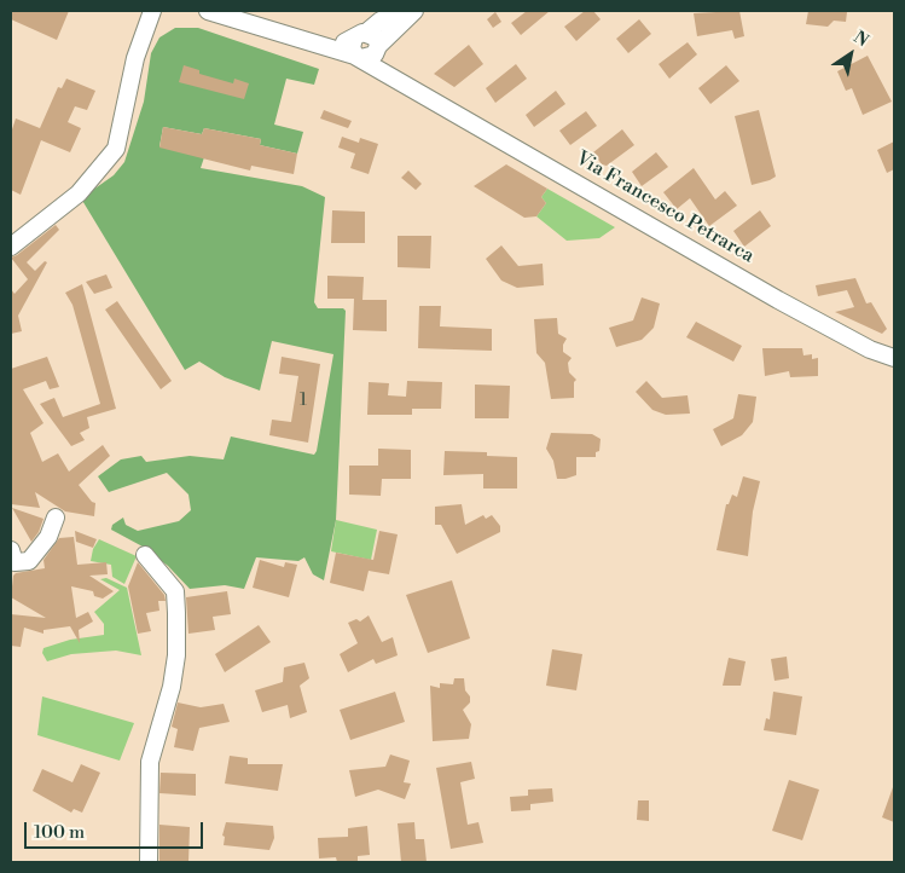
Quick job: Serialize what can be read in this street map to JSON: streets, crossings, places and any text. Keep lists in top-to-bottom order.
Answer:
{
  "streets": {
    "street": ["Via Francesco Petrarca"]
  },
  "house_numbers": ["1"],
  "scale_bar": "100 m",
  "north": "top right"
}
